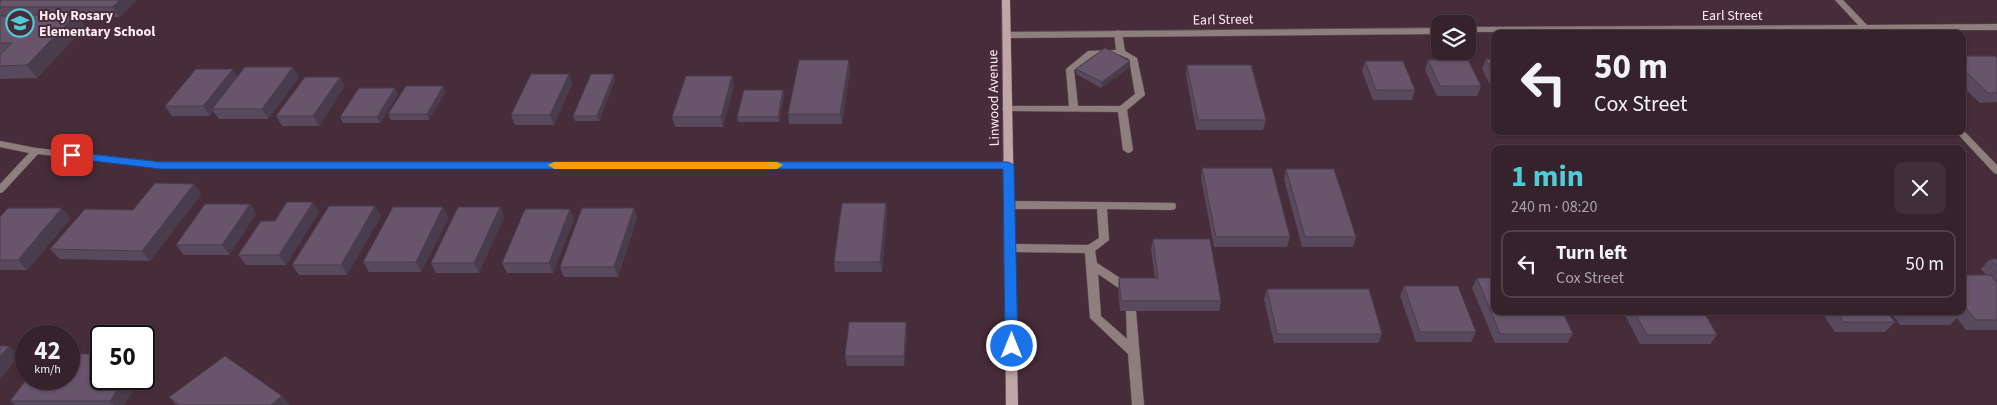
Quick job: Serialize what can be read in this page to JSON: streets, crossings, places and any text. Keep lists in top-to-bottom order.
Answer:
{
  "streets": {
    "main road": ["Linwood Avenue"],
    "street": ["Earl Street"]
  },
  "crossings": [
    ["Earl Street", "Linwood Avenue"]
  ],
  "places": {
    "school or university": ["Holy Rosary Elementary School"]
  },
  "page": {
    "turn": ["50 m", "Cox Street"],
    "heading": ["1 min", "240 m · 08:20"],
    "list": [
      {
        "name": "Turn left",
        "note": "Cox Street",
        "value": "50 m"
      }
    ],
    "speed": "42 km/h",
    "limit": "50"
  }
}
